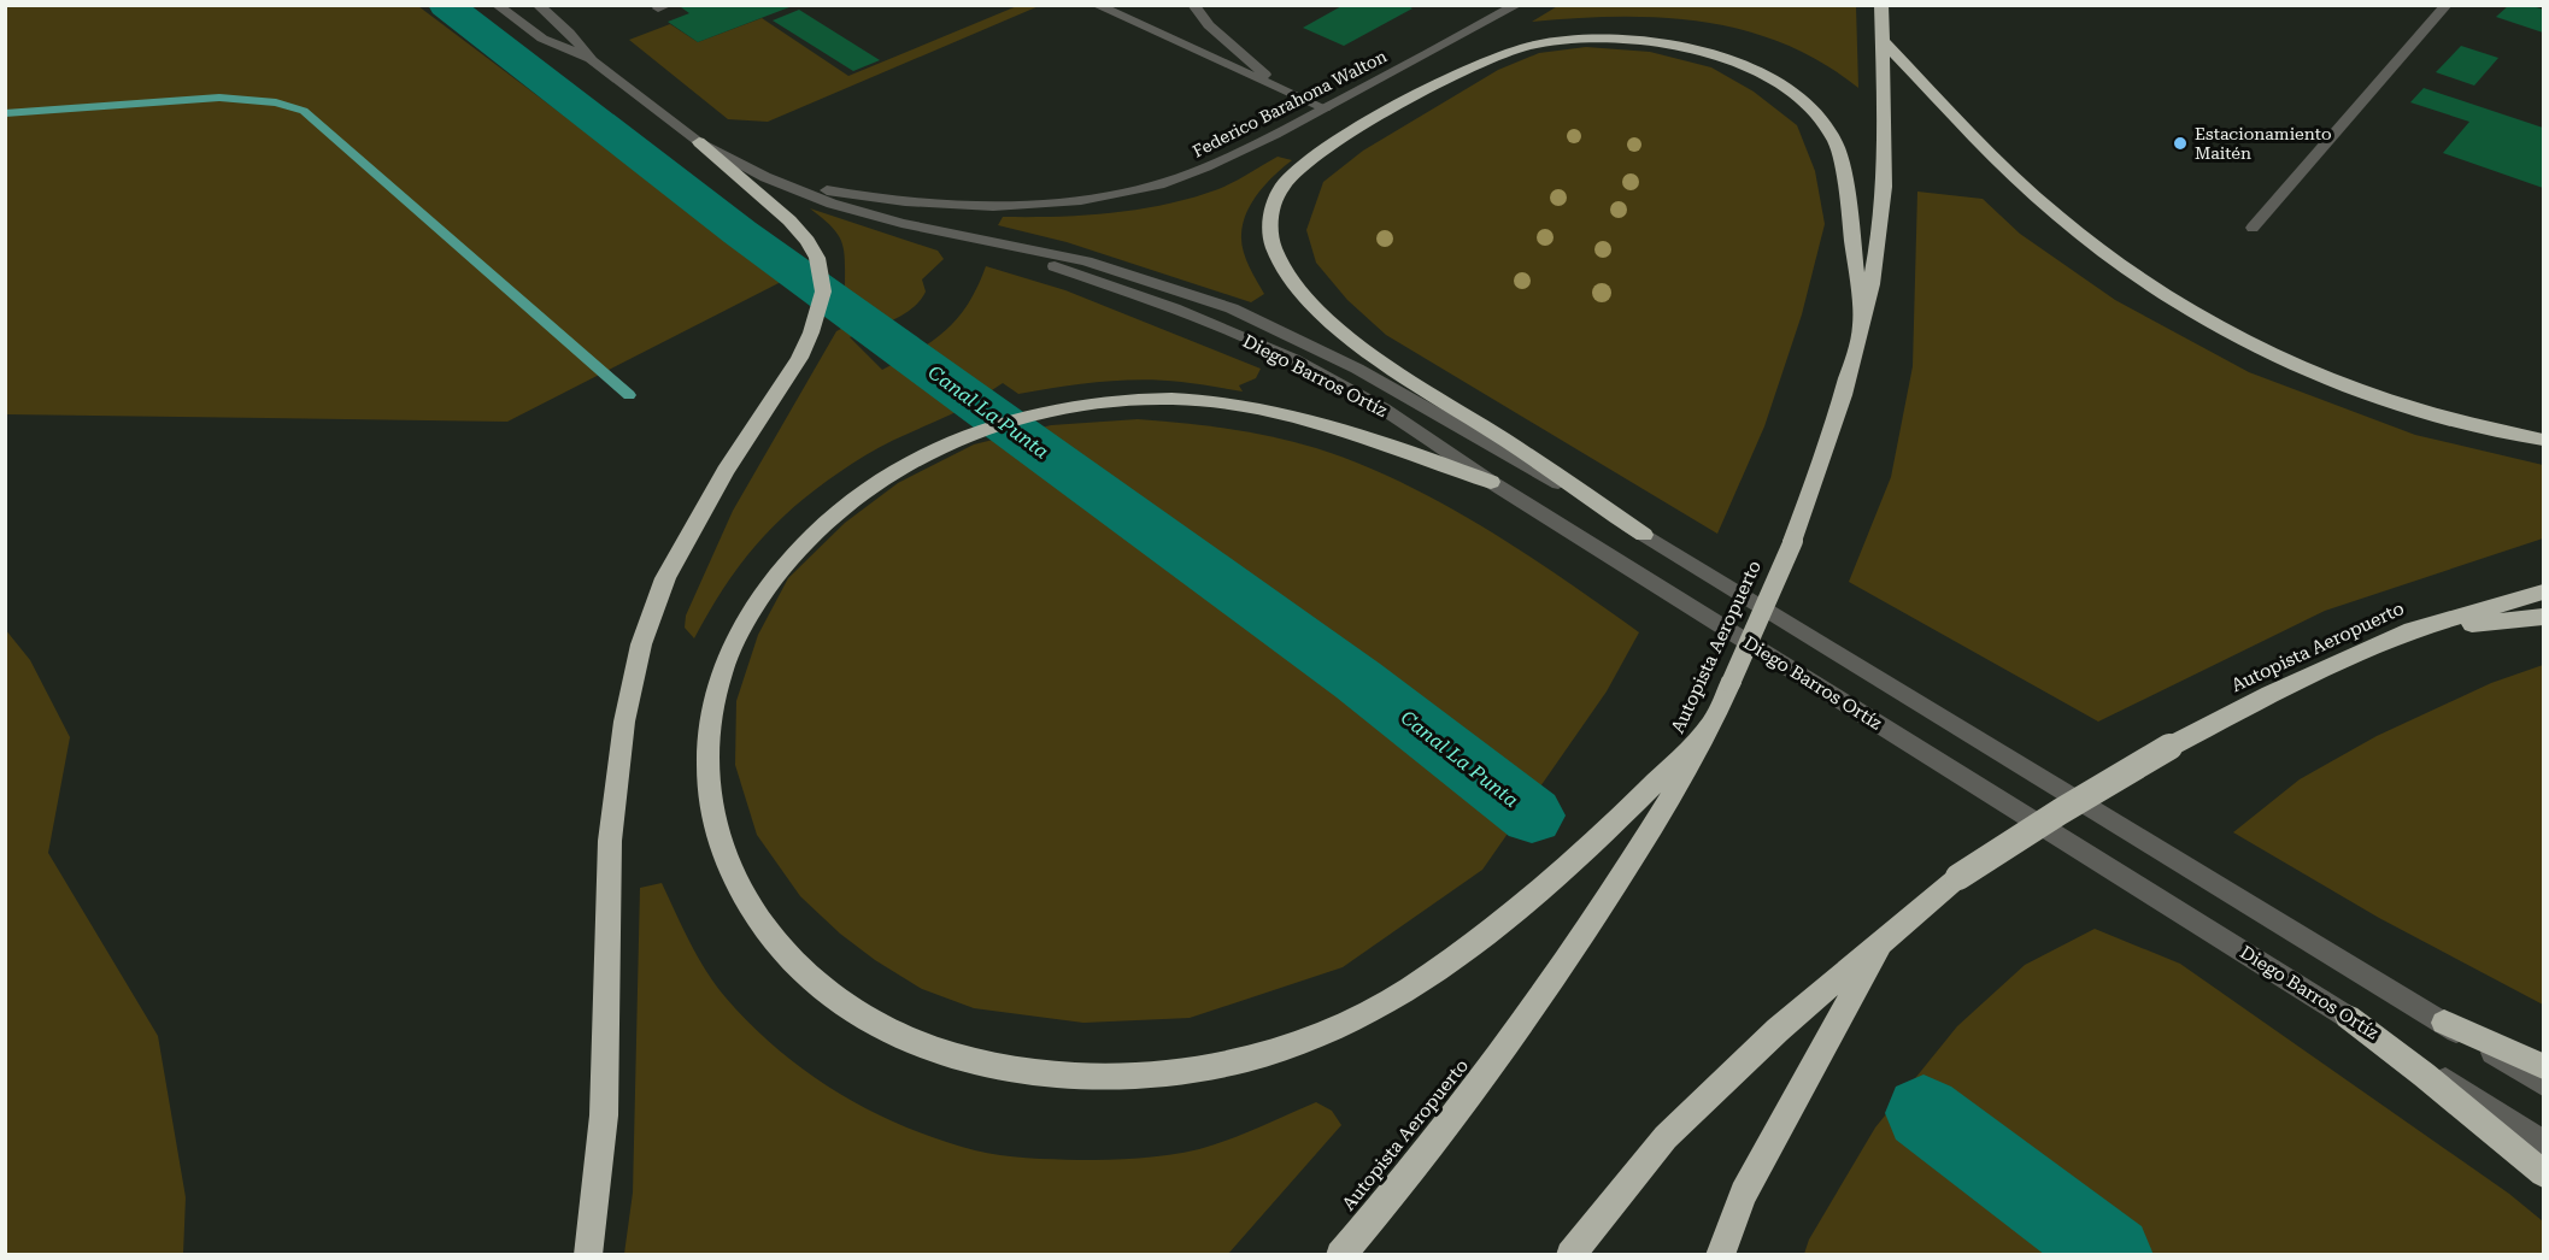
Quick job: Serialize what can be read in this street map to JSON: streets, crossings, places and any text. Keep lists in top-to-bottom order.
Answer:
{
  "streets": {
    "highway": ["Autopista Aeropuerto"],
    "street": ["Federico Barahona Walton", "Diego Barros Ortíz"]
  },
  "crossings": [
    ["Federico Barahona Walton", "Diego Barros Ortíz"]
  ],
  "water": ["Canal La Punta"],
  "places": ["Estacionamiento Maitén"]
}
